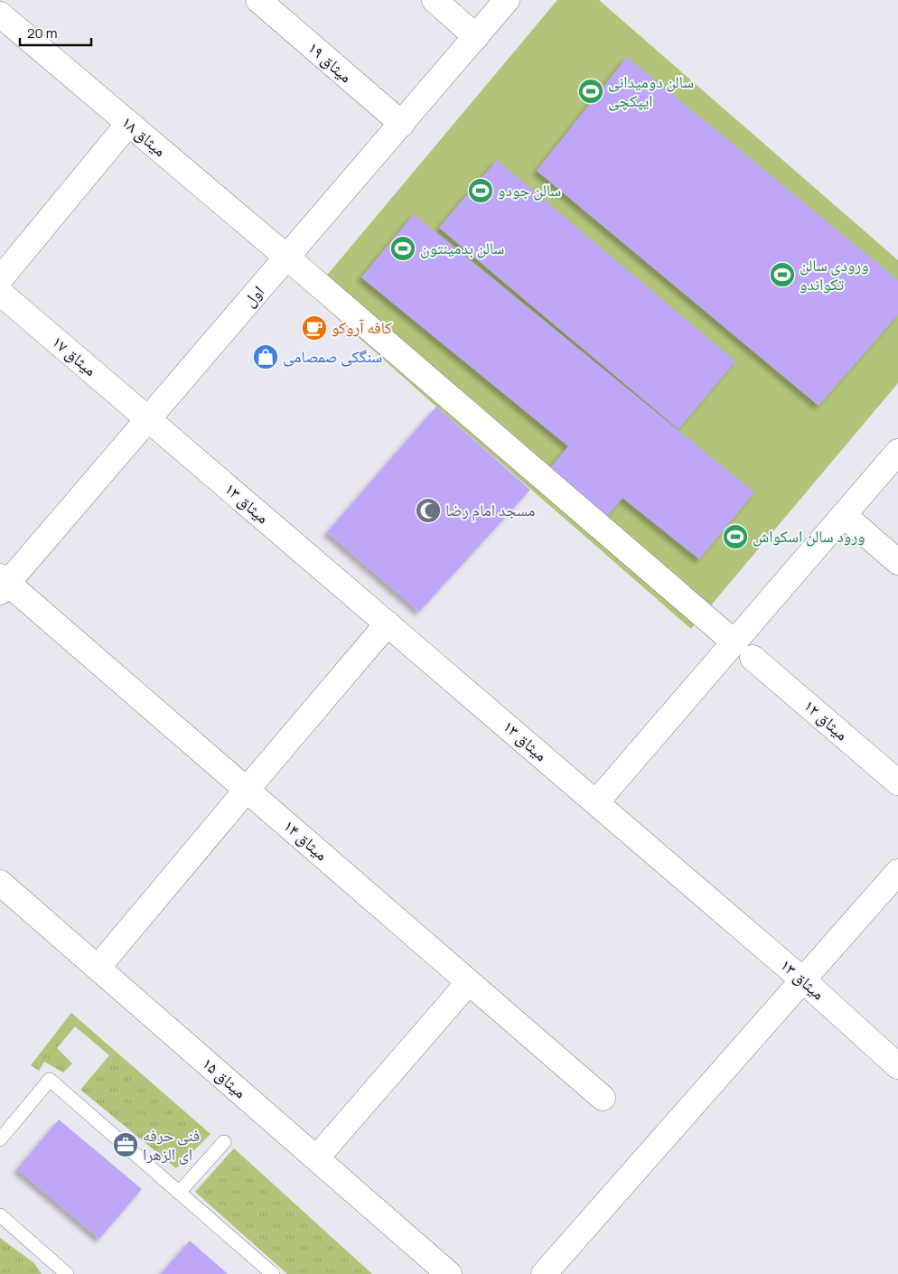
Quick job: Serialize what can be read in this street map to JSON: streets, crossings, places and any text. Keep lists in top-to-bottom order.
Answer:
{
  "streets": {
    "street": [
      "میثاق ۱۹",
      "میثاق ۱۸",
      "اول",
      "میثاق ۱۷",
      "میثاق ۱۳",
      "میثاق ۱۲",
      "میثاق ۱۴",
      "میثاق ۱۵"
    ]
  },
  "crossings": [
    ["میثاق ۱۹", "اول"],
    ["میثاق ۱۸", "اول"],
    ["میثاق ۱۸", "میثاق ۱۲"],
    ["اول", "میثاق ۱۷"],
    ["اول", "میثاق ۱۳"],
    ["اول", "میثاق ۱۴"],
    ["میثاق ۱۷", "میثاق ۱۳"]
  ],
  "places": {
    "sports": [
      "سالن دومیدانی ایپکچی",
      "سالن جودو",
      "سالن بدمینتون",
      "ورودی سالن تکواندو",
      "ورود سالن اسکواش"
    ],
    "cafe": ["کافه آروکو"],
    "shop": ["سنگکی صمصامی"],
    "mosque": ["مسجد امام رضا"],
    "office": ["فنی حرفه ای الزهرا"]
  },
  "scale_bar": "20 m"
}
